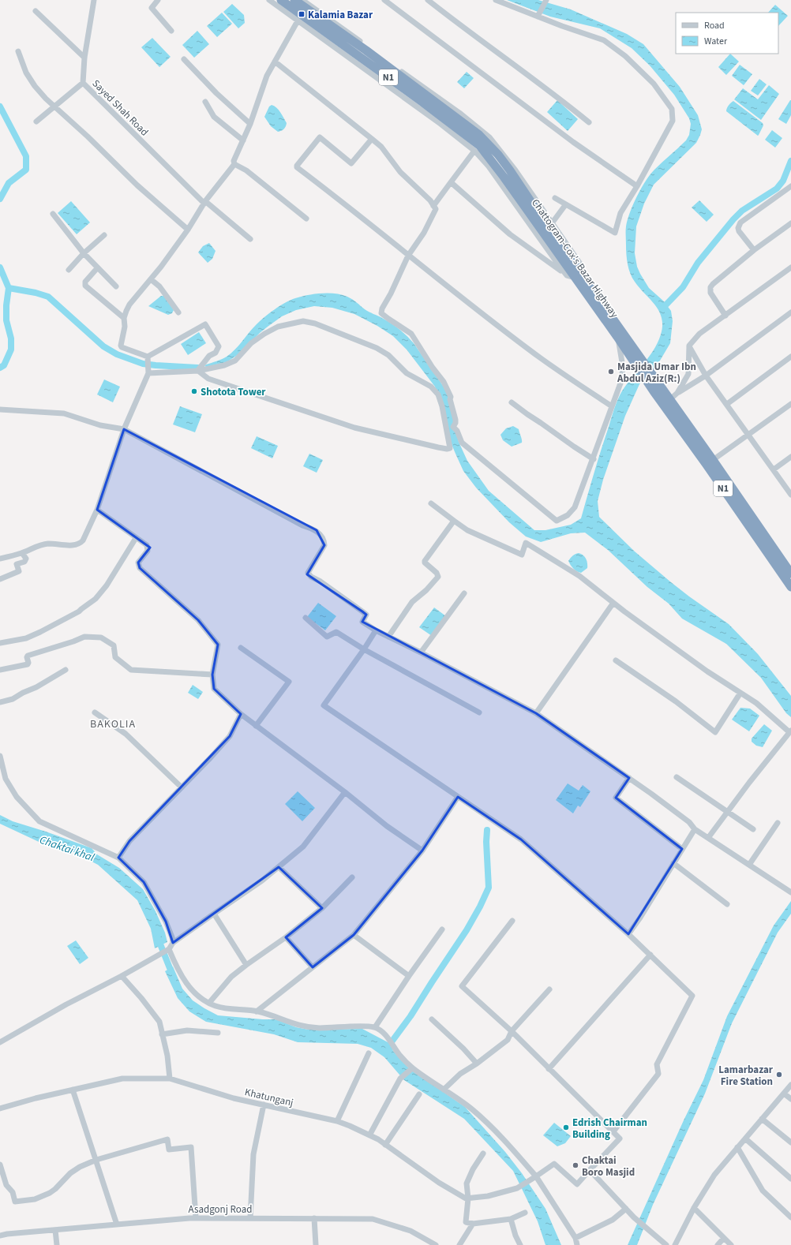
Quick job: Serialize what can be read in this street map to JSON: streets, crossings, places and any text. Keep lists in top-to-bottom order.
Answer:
{
  "streets": {
    "highway": ["N1", "Chattogram-Cox's Bazar Highway"],
    "street": ["Sayed Shah Road", "Khatunganj", "Asadgonj Road"]
  },
  "districts": ["BAKOLIA"],
  "water": ["Chaktai khal"],
  "places": {
    "transit": ["Kalamia Bazar"],
    "other": [
      "Masjida Umar Ibn Abdul Aziz(R:)",
      "Shotota Tower",
      "Lamarbazar Fire Station",
      "Edrish Chairman Building",
      "Chaktai Boro Masjid"
    ]
  },
  "legend": ["Road", "Water"]
}
